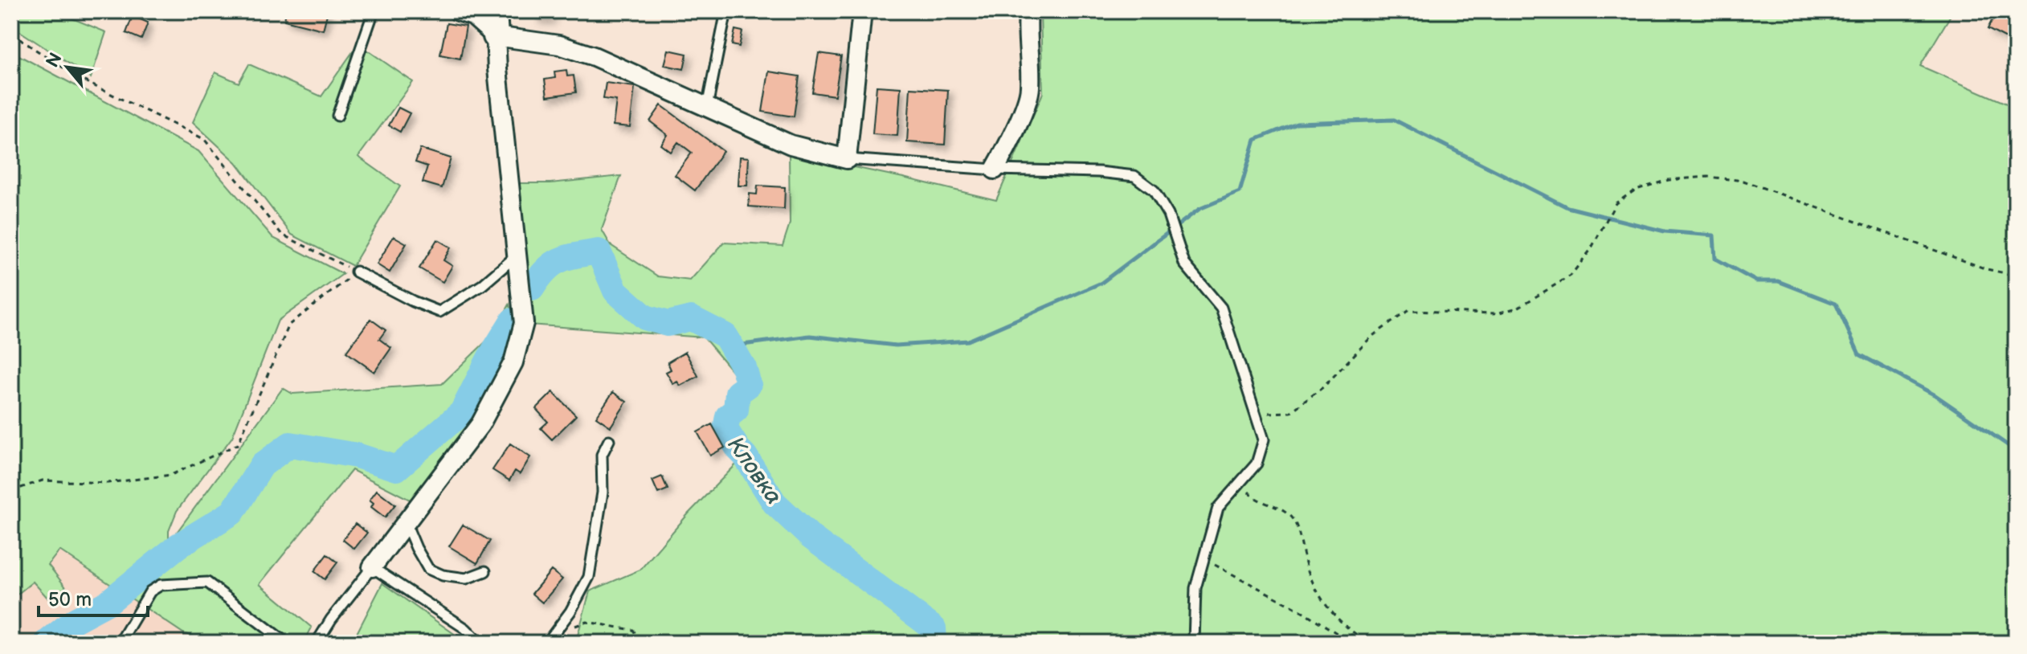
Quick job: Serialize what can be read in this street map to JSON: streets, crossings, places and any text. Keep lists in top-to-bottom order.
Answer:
{
  "water": ["Кловка"],
  "scale_bar": "50 m",
  "north": "top left"
}
